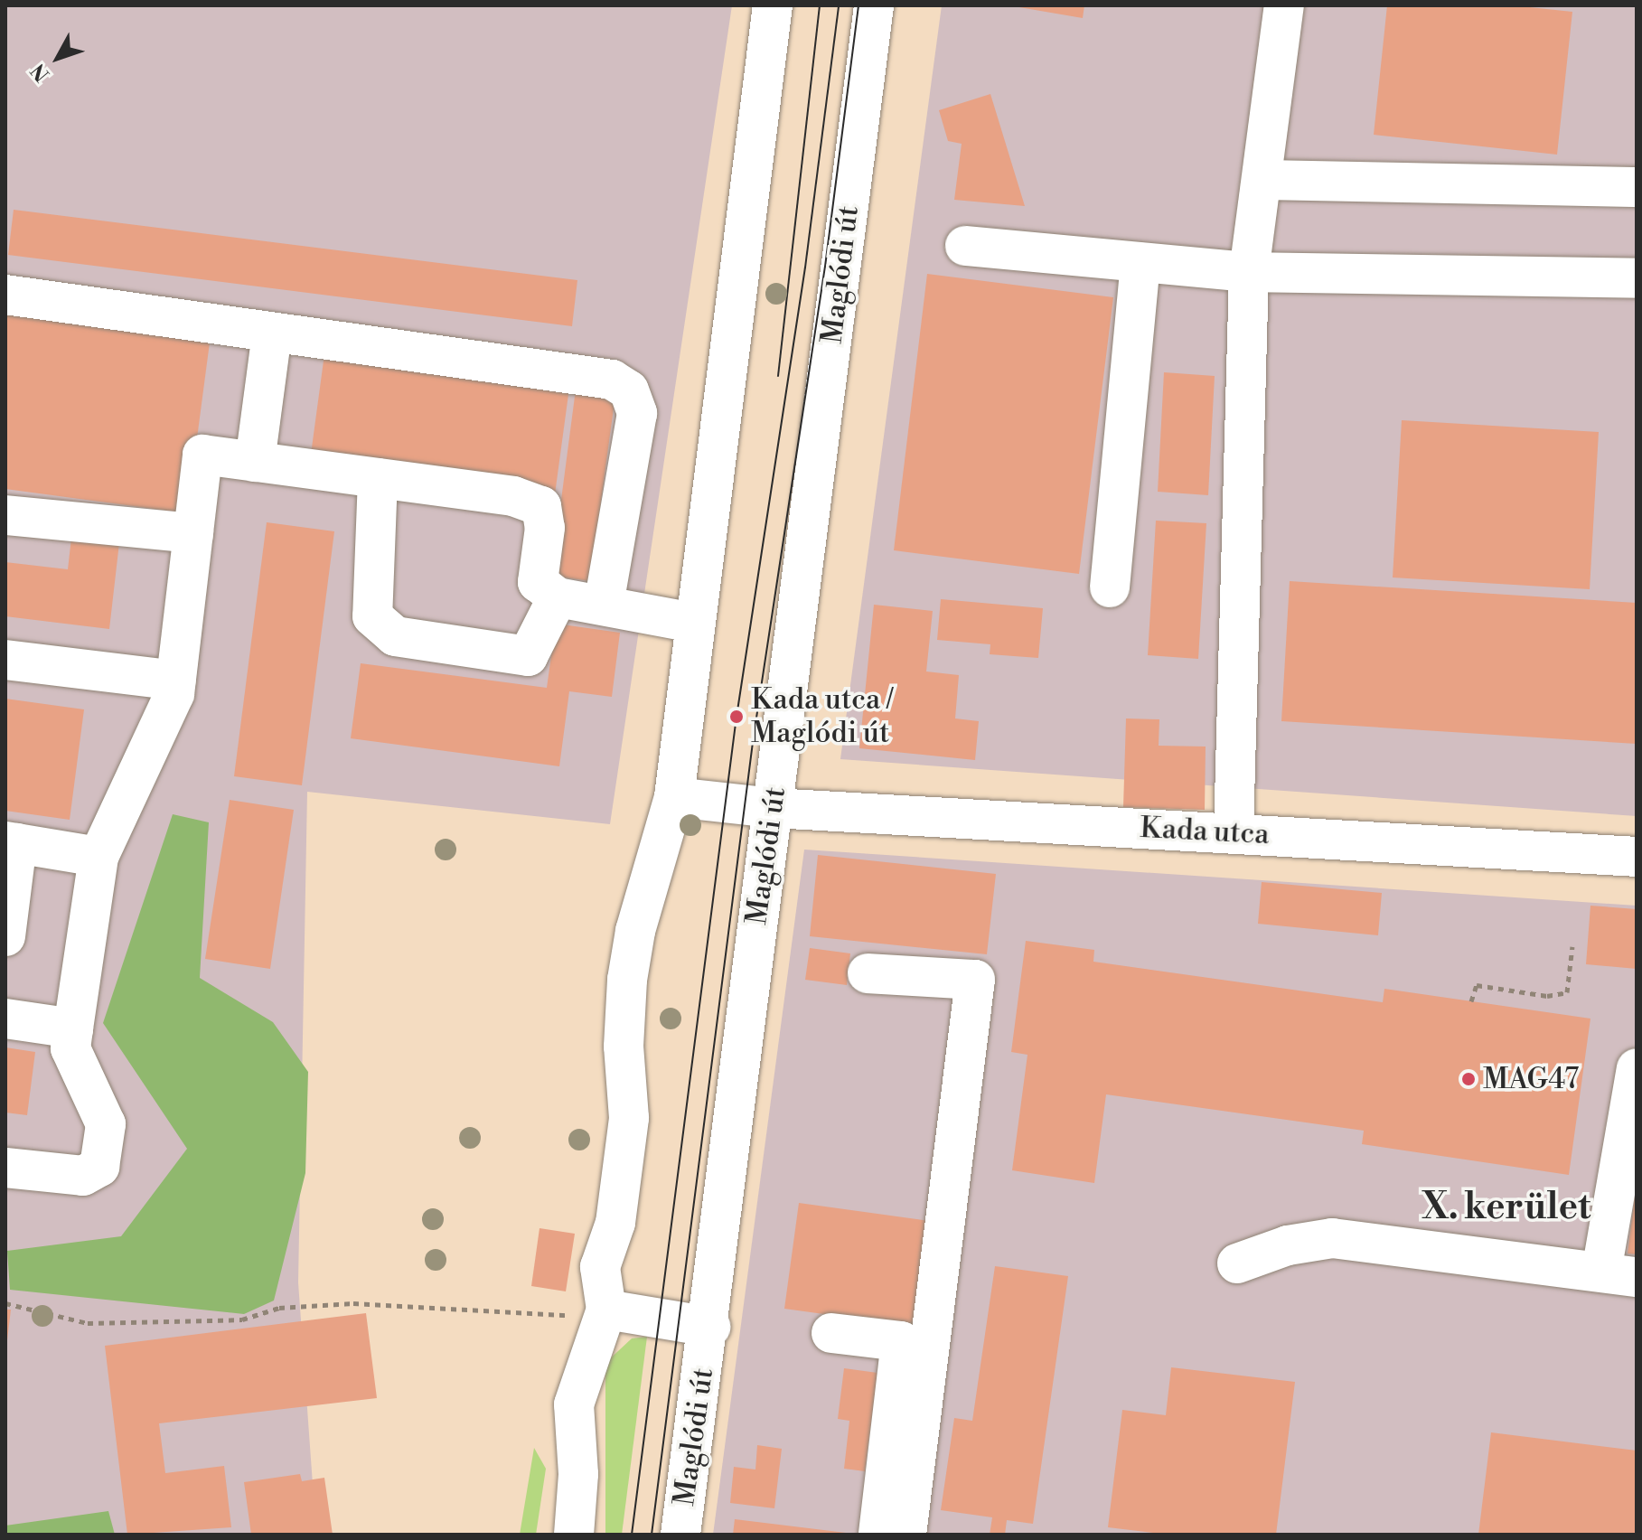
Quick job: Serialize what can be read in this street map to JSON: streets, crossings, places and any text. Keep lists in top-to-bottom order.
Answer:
{
  "streets": {
    "street": ["Maglódi út", "Kada utca"]
  },
  "crossings": [
    ["Maglódi út", "Kada utca"]
  ],
  "districts": ["X. kerület"],
  "places": ["Kada utca / Maglódi út", "MAG47"],
  "north": "bottom left"
}
